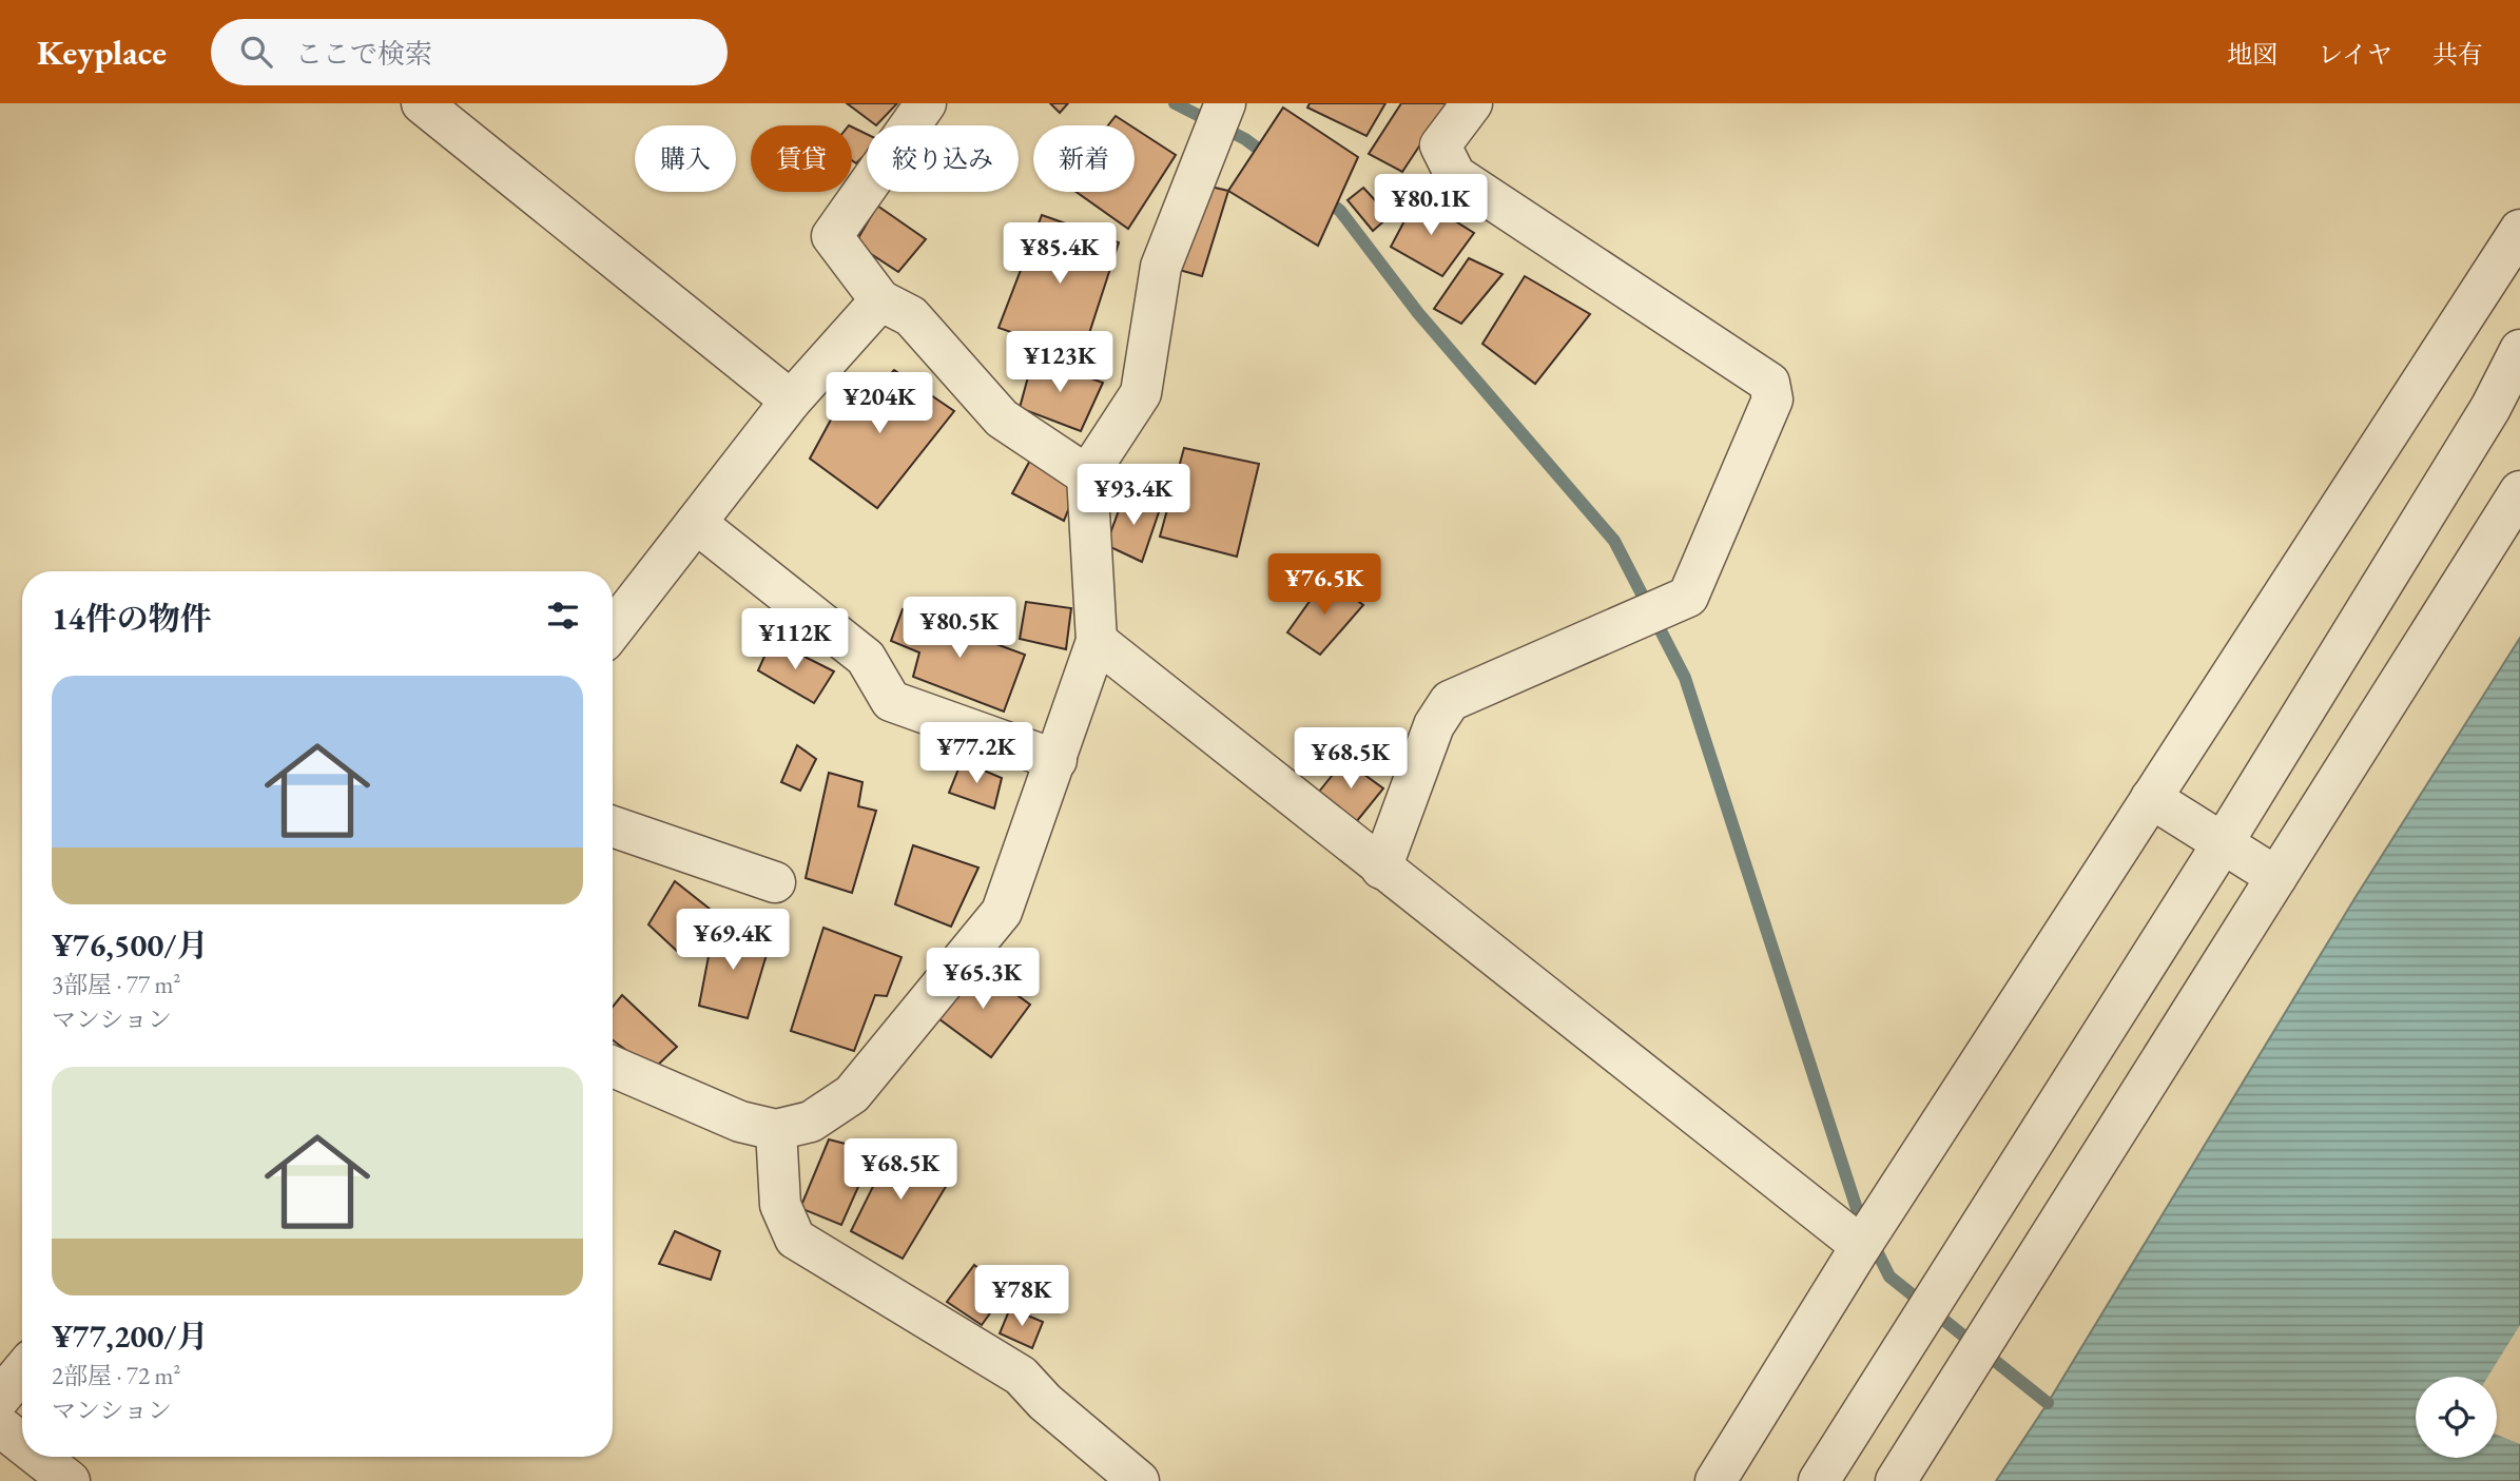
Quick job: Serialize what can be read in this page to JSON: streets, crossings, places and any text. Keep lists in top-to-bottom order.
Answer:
{
  "page": {
    "header": "Keyplace",
    "search": "ここで検索",
    "nav": ["地図", "レイヤ", "共有"],
    "chip": [
      "購入",
      "賃貸",
      "絞り込み",
      "新着"
    ],
    "price": [
      "¥80.1K",
      "¥85.4K",
      "¥123K",
      "¥204K",
      "¥93.4K",
      "¥76.5K",
      "¥80.5K",
      "¥112K",
      "¥77.2K",
      "¥68.5K",
      "¥69.4K",
      "¥65.3K",
      "¥68.5K",
      "¥78K"
    ],
    "heading": "14件の物件",
    "list": [
      {
        "name": "¥76,500/月",
        "note": "3部屋 · 77 m² · マンション"
      },
      {
        "name": "¥77,200/月",
        "note": "2部屋 · 72 m² · マンション"
      }
    ]
  }
}
